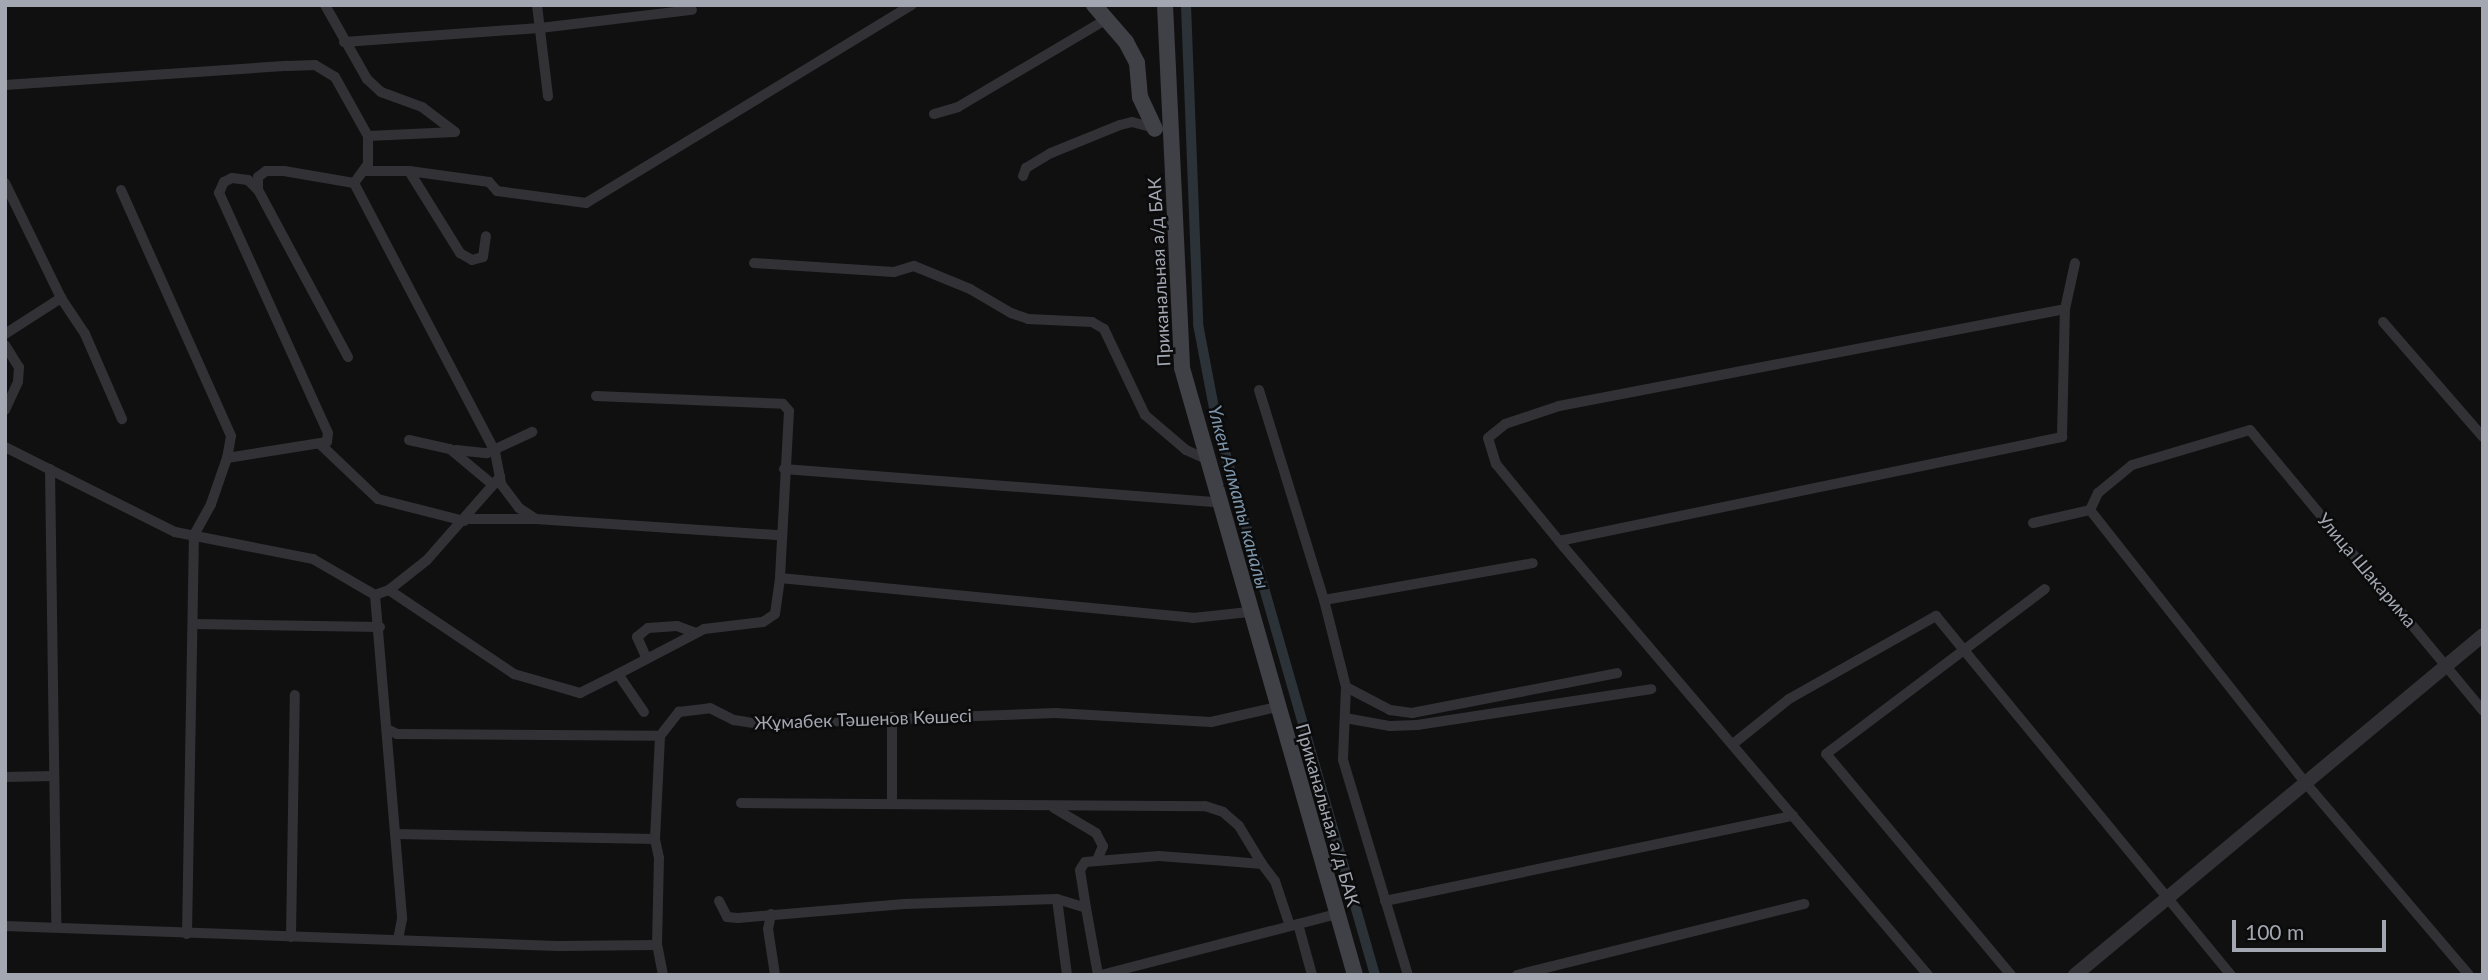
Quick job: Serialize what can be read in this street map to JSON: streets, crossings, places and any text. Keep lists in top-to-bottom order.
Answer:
{
  "streets": {
    "main road": ["Приканальная а/д БАК"],
    "street": ["Улица Шакарима", "Жұмабек Тәшенов Көшесі"]
  },
  "crossings": [
    ["Приканальная а/д БАК", "Жұмабек Тәшенов Көшесі"]
  ],
  "water": ["Үлкен Алматы каналы"],
  "scale_bar": "100 m"
}
